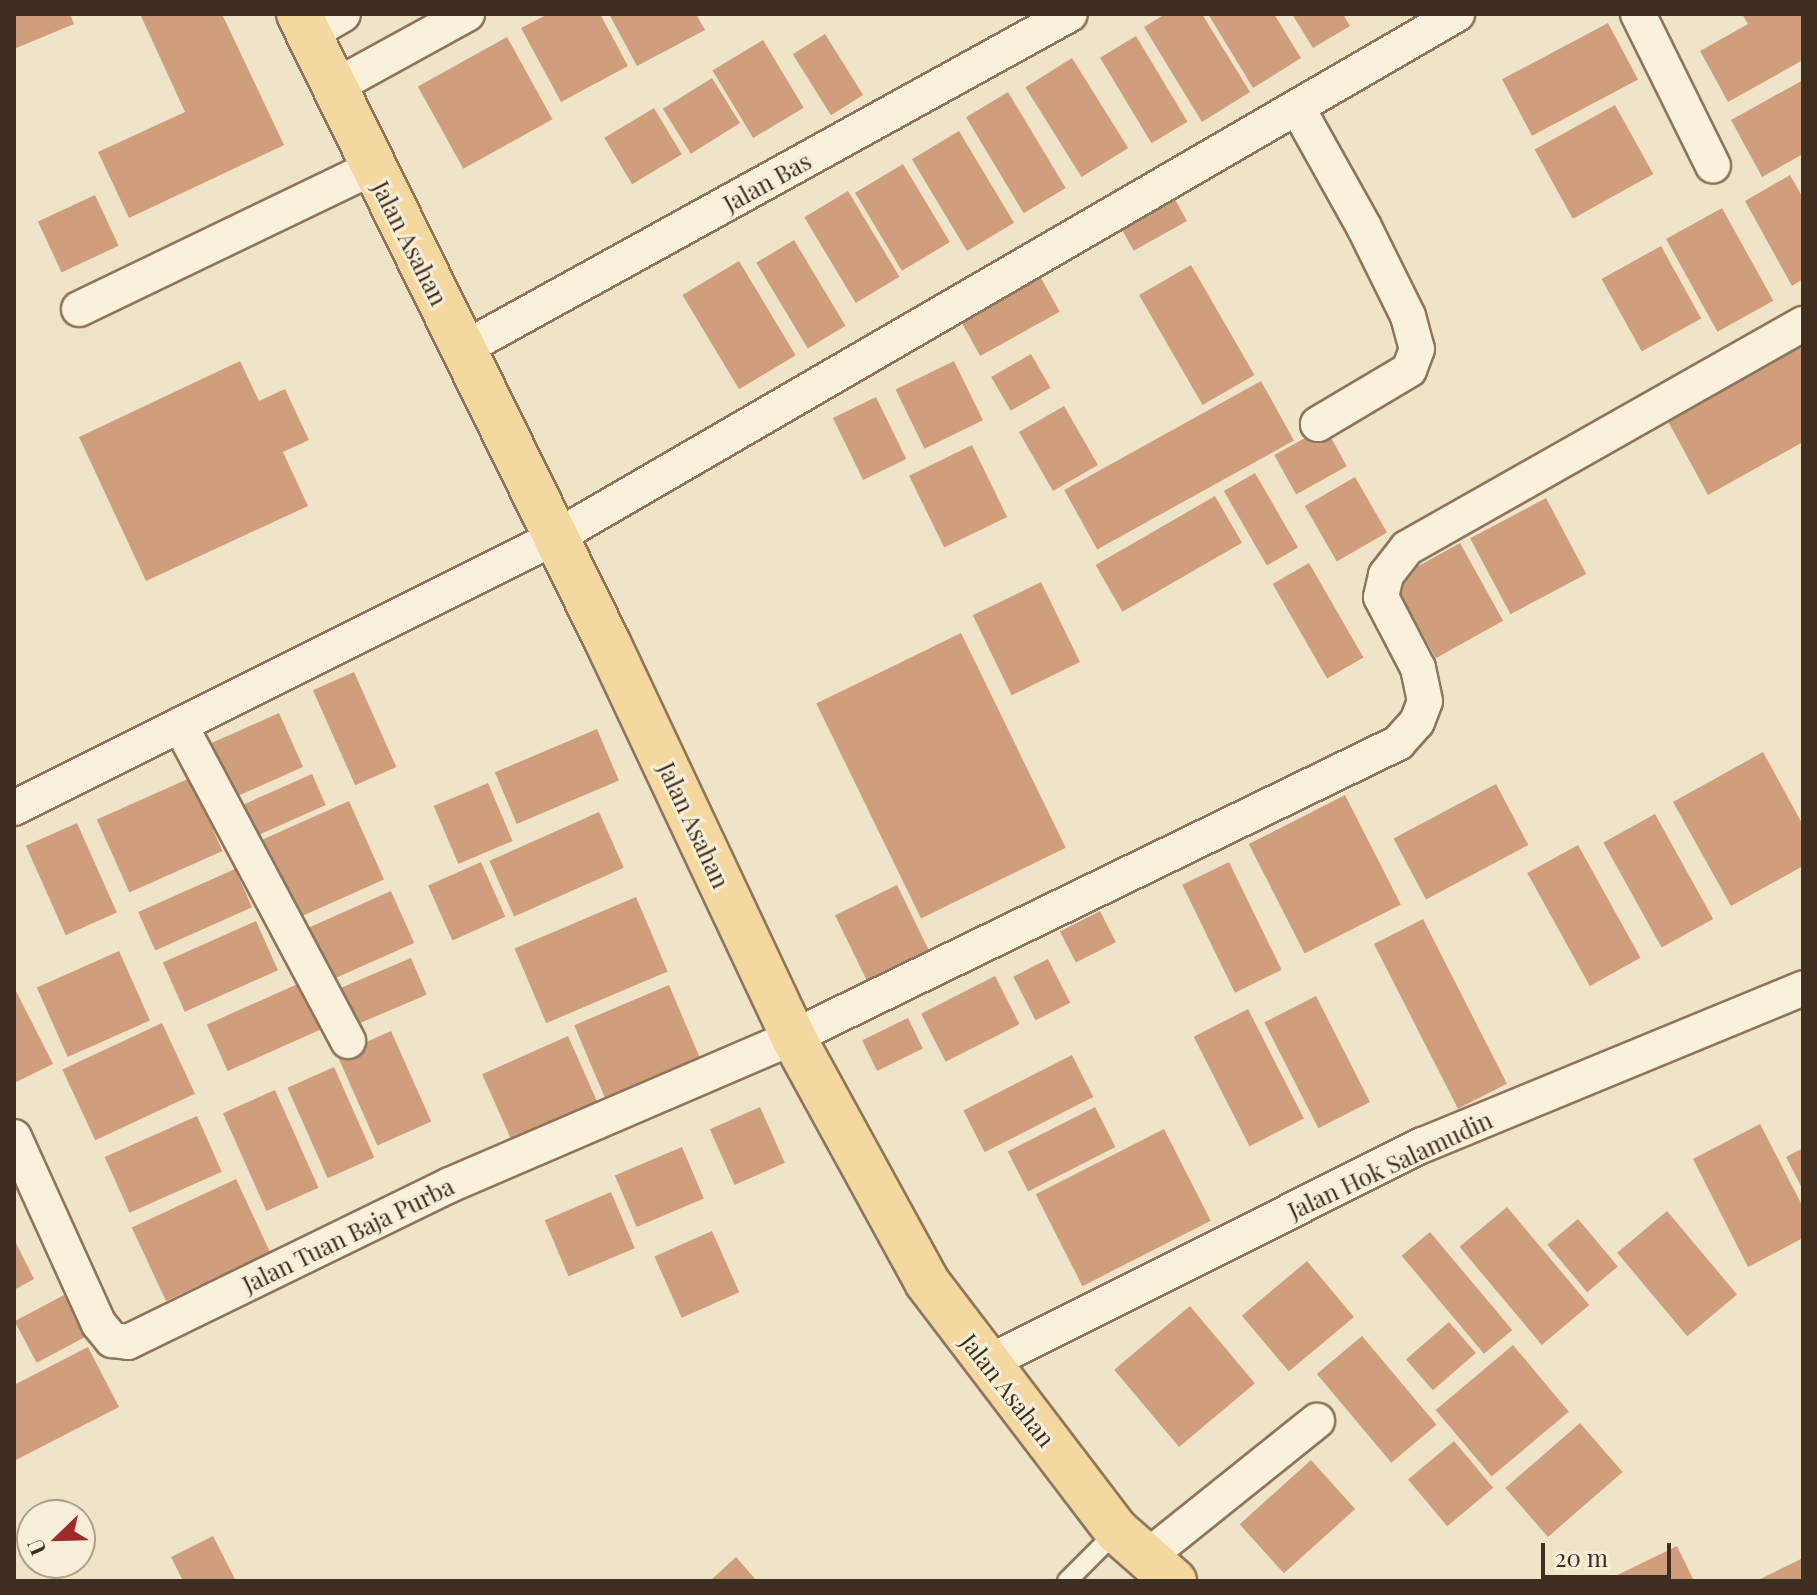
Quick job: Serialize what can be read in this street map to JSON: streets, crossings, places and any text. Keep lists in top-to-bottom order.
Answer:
{
  "streets": {
    "main road": ["Jalan Asahan"],
    "street": ["Jalan Bas", "Jalan Hok Salamudin", "Jalan Tuan Baja Purba"]
  },
  "crossings": [
    ["Jalan Bas", "Jalan Asahan"],
    ["Jalan Asahan", "Jalan Hok Salamudin"],
    ["Jalan Asahan", "Jalan Tuan Baja Purba"]
  ],
  "scale_bar": "20 m",
  "north": "bottom left"
}
